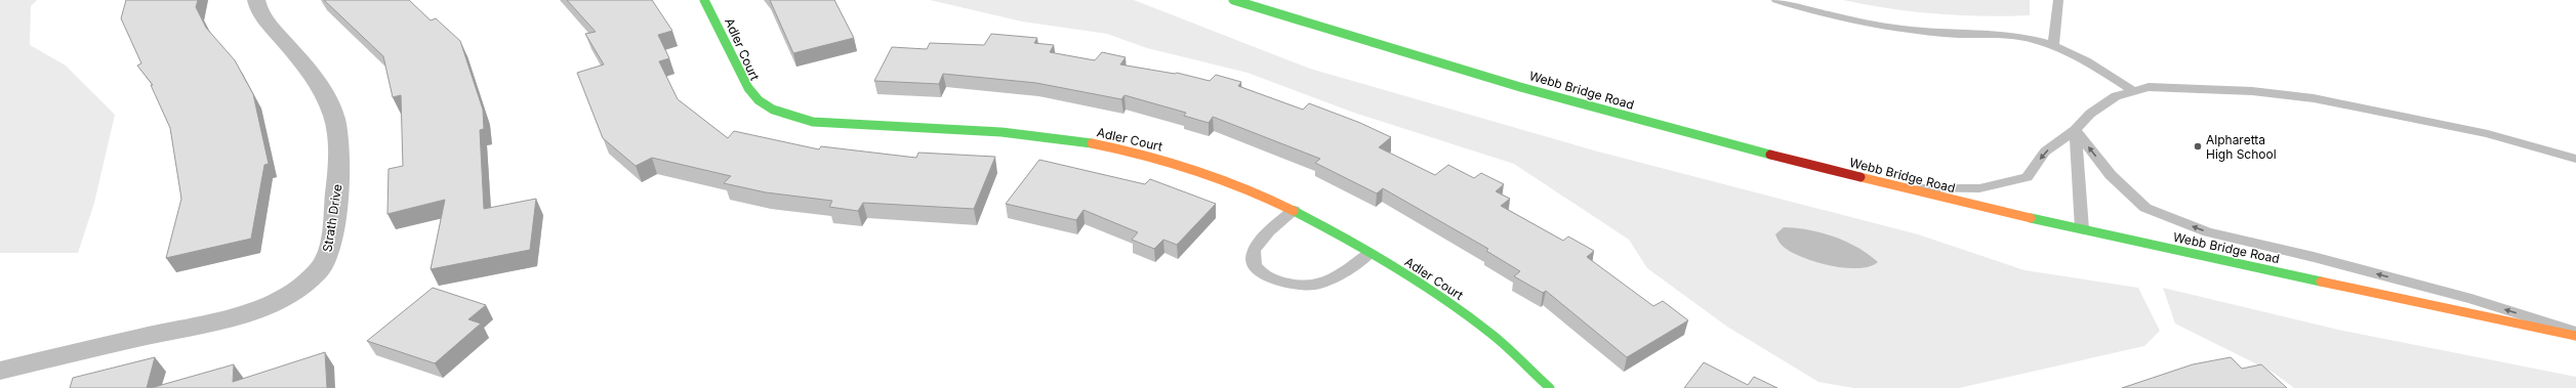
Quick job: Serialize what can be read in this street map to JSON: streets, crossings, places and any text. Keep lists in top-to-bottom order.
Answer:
{
  "streets": {
    "street": ["Adler Court", "Webb Bridge Road", "Strath Drive"]
  },
  "places": ["Alpharetta High School"]
}
